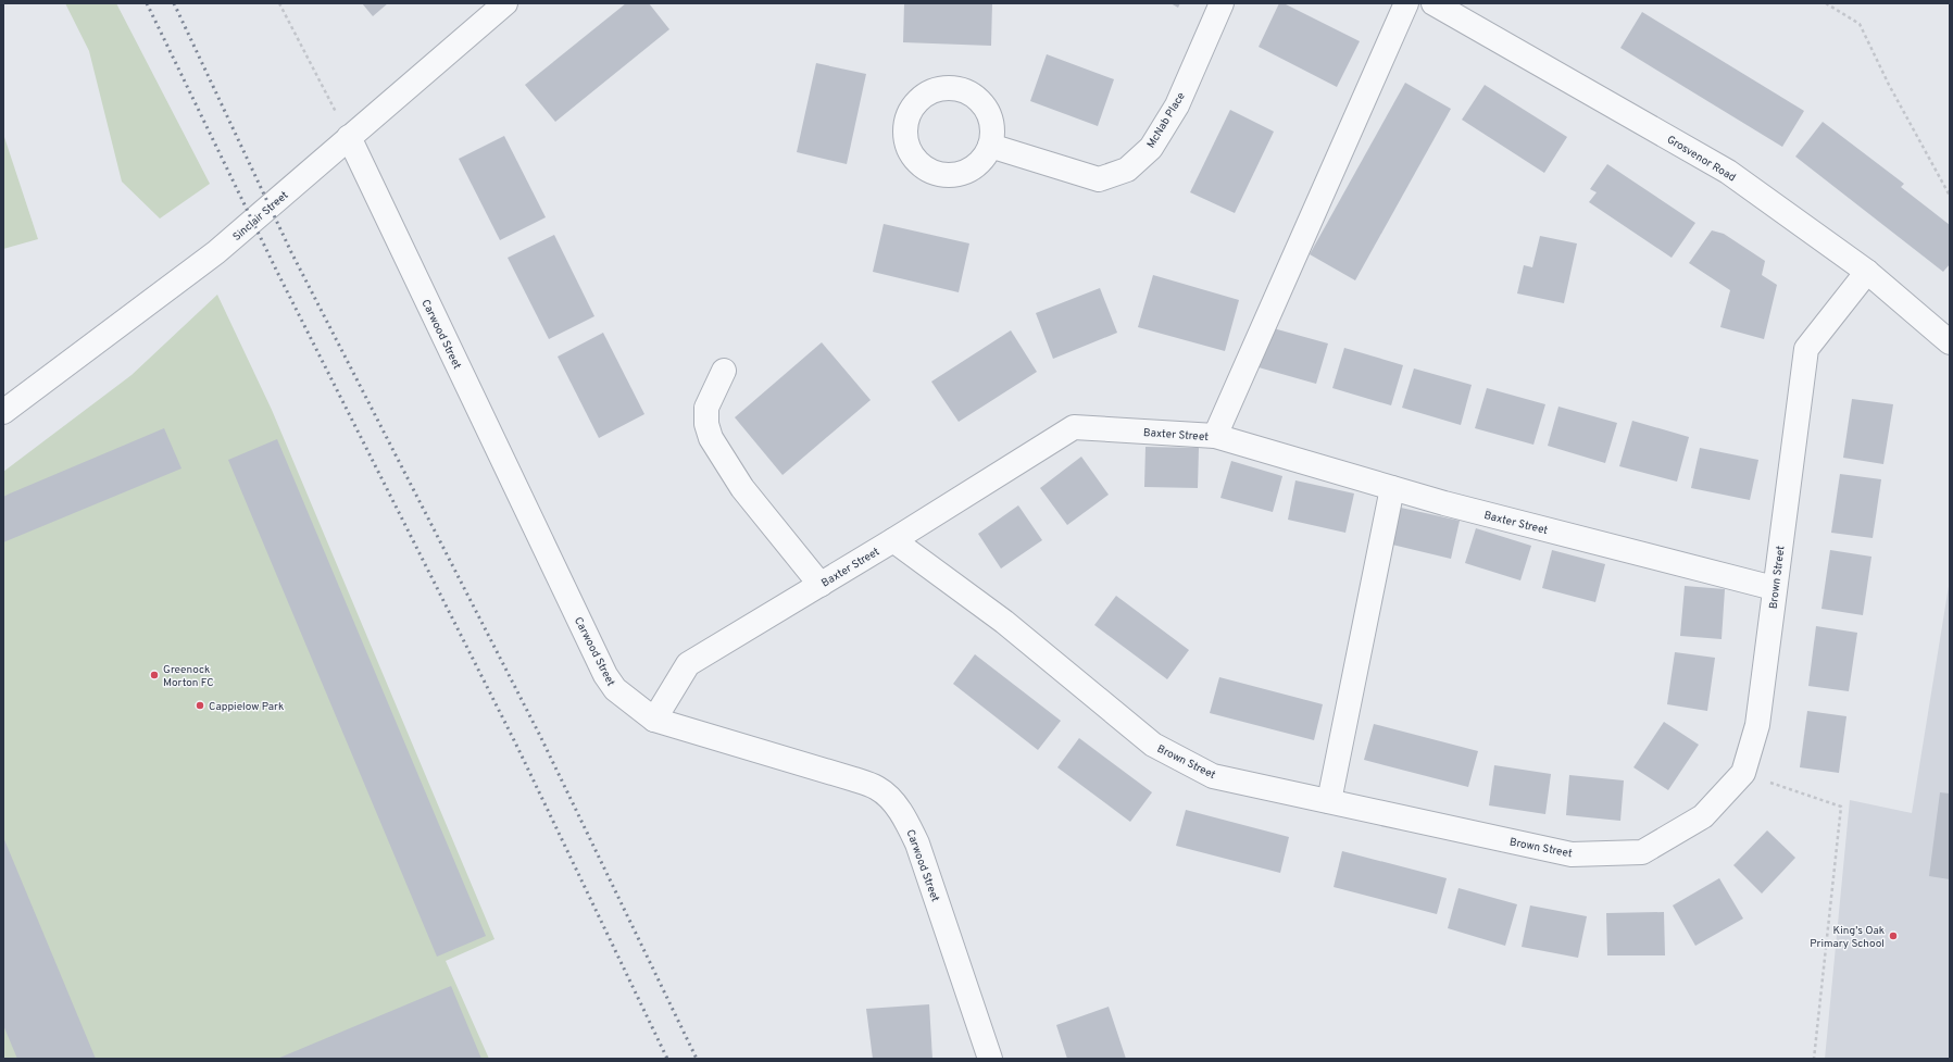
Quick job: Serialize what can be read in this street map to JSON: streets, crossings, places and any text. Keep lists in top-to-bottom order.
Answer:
{
  "streets": {
    "street": [
      "McNab Place",
      "Grosvenor Road",
      "Sinclair Street",
      "Carwood Street",
      "Baxter Street",
      "Brown Street"
    ]
  },
  "crossings": [
    ["Grosvenor Road", "Brown Street"],
    ["Sinclair Street", "Carwood Street"],
    ["Carwood Street", "Baxter Street"],
    ["Baxter Street", "Brown Street"]
  ],
  "places": ["Greenock Morton FC", "Cappielow Park", "King's Oak Primary School"]
}
